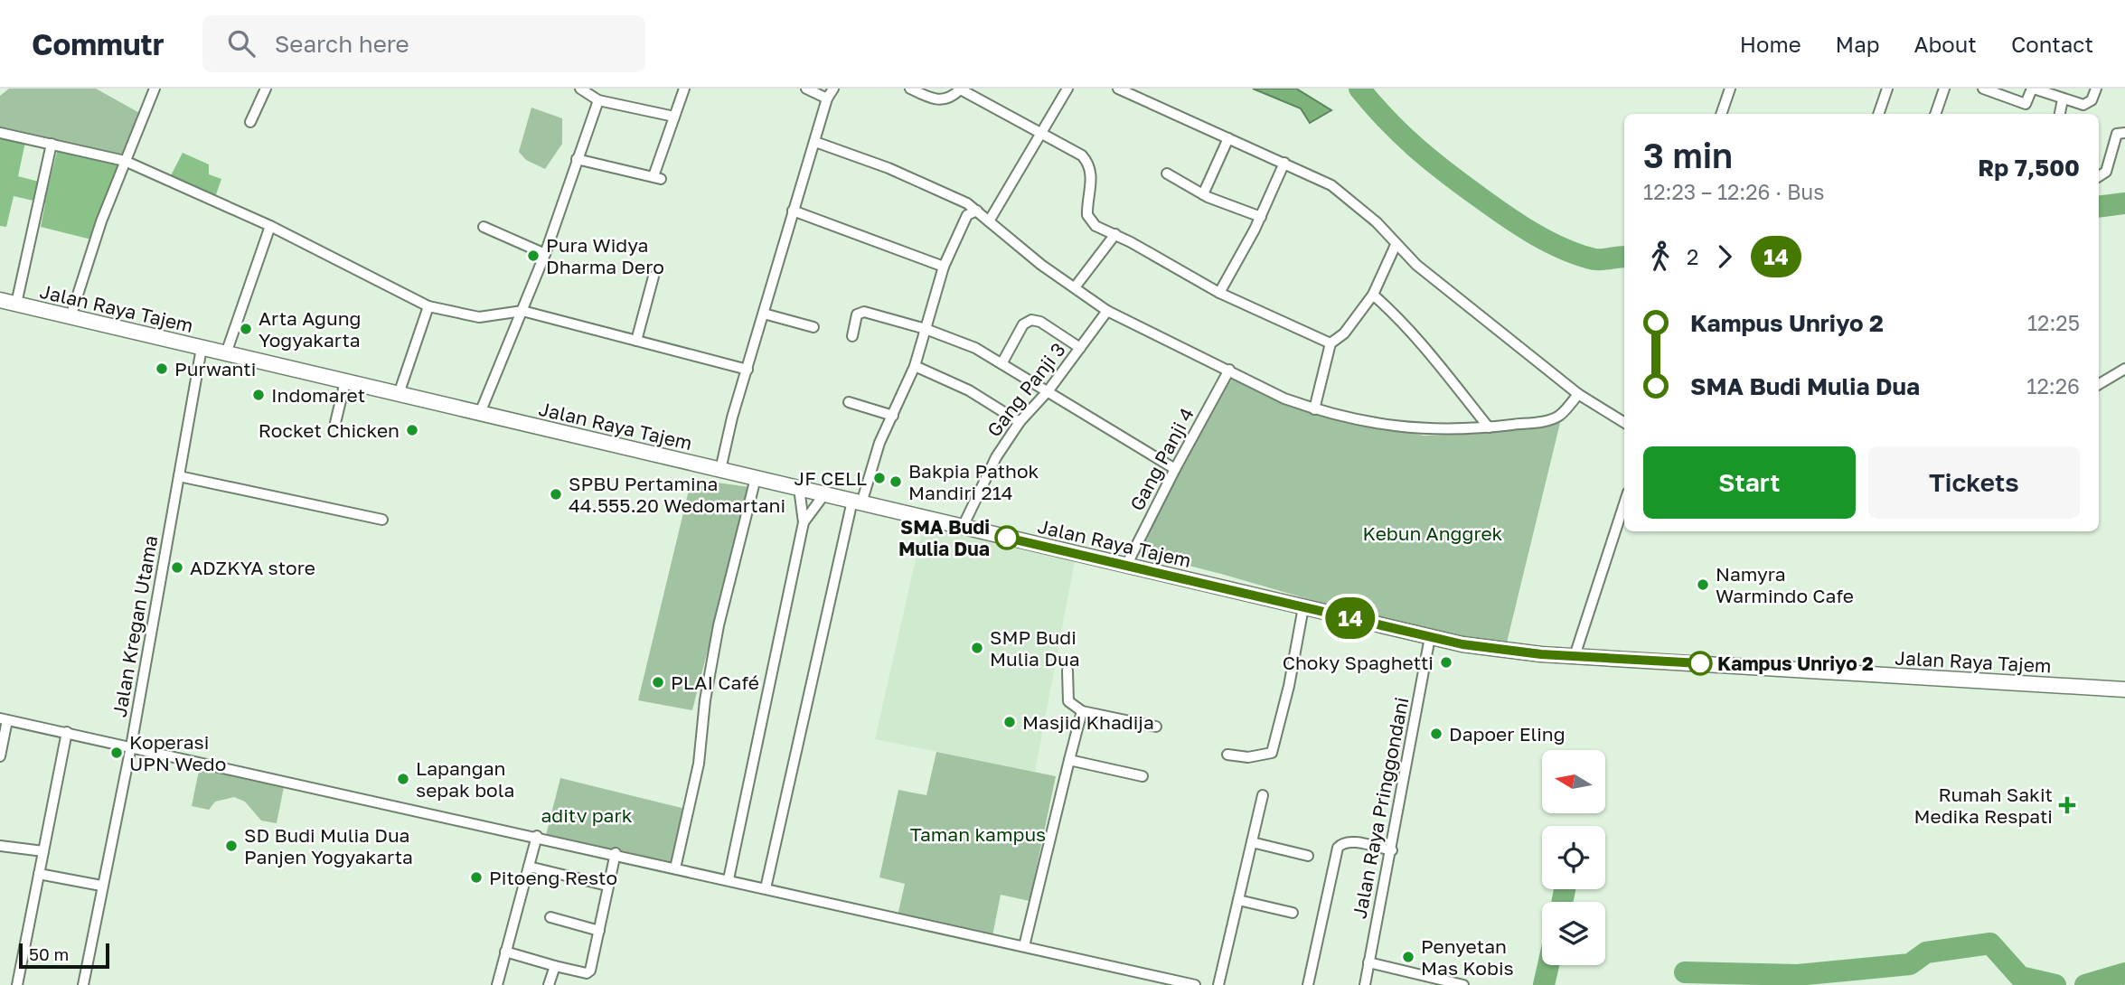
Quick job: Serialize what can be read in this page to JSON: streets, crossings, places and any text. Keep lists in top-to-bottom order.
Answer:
{
  "streets": {
    "main road": ["Jalan Raya Tajem"],
    "street": [
      "Gang Panji 3",
      "Gang Panji 4",
      "Jalan Kregan Utama",
      "Jalan Raya Pringgondani"
    ]
  },
  "crossings": [
    ["Jalan Raya Tajem", "Gang Panji 3"],
    ["Jalan Raya Tajem", "Gang Panji 4"],
    ["Jalan Raya Tajem", "Jalan Kregan Utama"],
    ["Jalan Raya Tajem", "Jalan Raya Pringgondani"]
  ],
  "parks": ["Kebun Anggrek", "aditv park", "Taman kampus"],
  "places": {
    "other": [
      "Pura Widya Dharma Dero",
      "Arta Agung Yogyakarta",
      "Purwanti",
      "Indomaret",
      "Rocket Chicken",
      "JF CELL",
      "Bakpia Pathok Mandiri 214",
      "SPBU Pertamina 44.555.20 Wedomartani",
      "SMA Budi Mulia Dua",
      "ADZKYA store",
      "Namyra Warmindo Cafe",
      "SMP Budi Mulia Dua",
      "Choky Spaghetti",
      "Kampus Unriyo 2",
      "PLAI Café",
      "Masjid Khadija",
      "Dapoer Eling",
      "Koperasi UPN Wedo",
      "Lapangan sepak bola",
      "SD Budi Mulia Dua Panjen Yogyakarta",
      "Pitoeng Resto",
      "Penyetan Mas Kobis"
    ],
    "health": ["Rumah Sakit Medika Respati"]
  },
  "lines": ["bus line 14"],
  "scale_bar": "50 m",
  "north": "left",
  "page": {
    "header": "Commutr",
    "search": "Search here",
    "nav": [
      "Home",
      "Map",
      "About",
      "Contact"
    ],
    "on_map": "14",
    "heading": ["3 min", "12:23 – 12:26 · Bus", "Rp 7,500"],
    "legs": ["2", "14"],
    "list": [
      {
        "name": "Kampus Unriyo 2",
        "value": "12:25"
      },
      {
        "name": "SMA Budi Mulia Dua",
        "value": "12:26"
      }
    ],
    "buttons": ["Start", "Tickets"],
    "scale": "50 m"
  }
}
